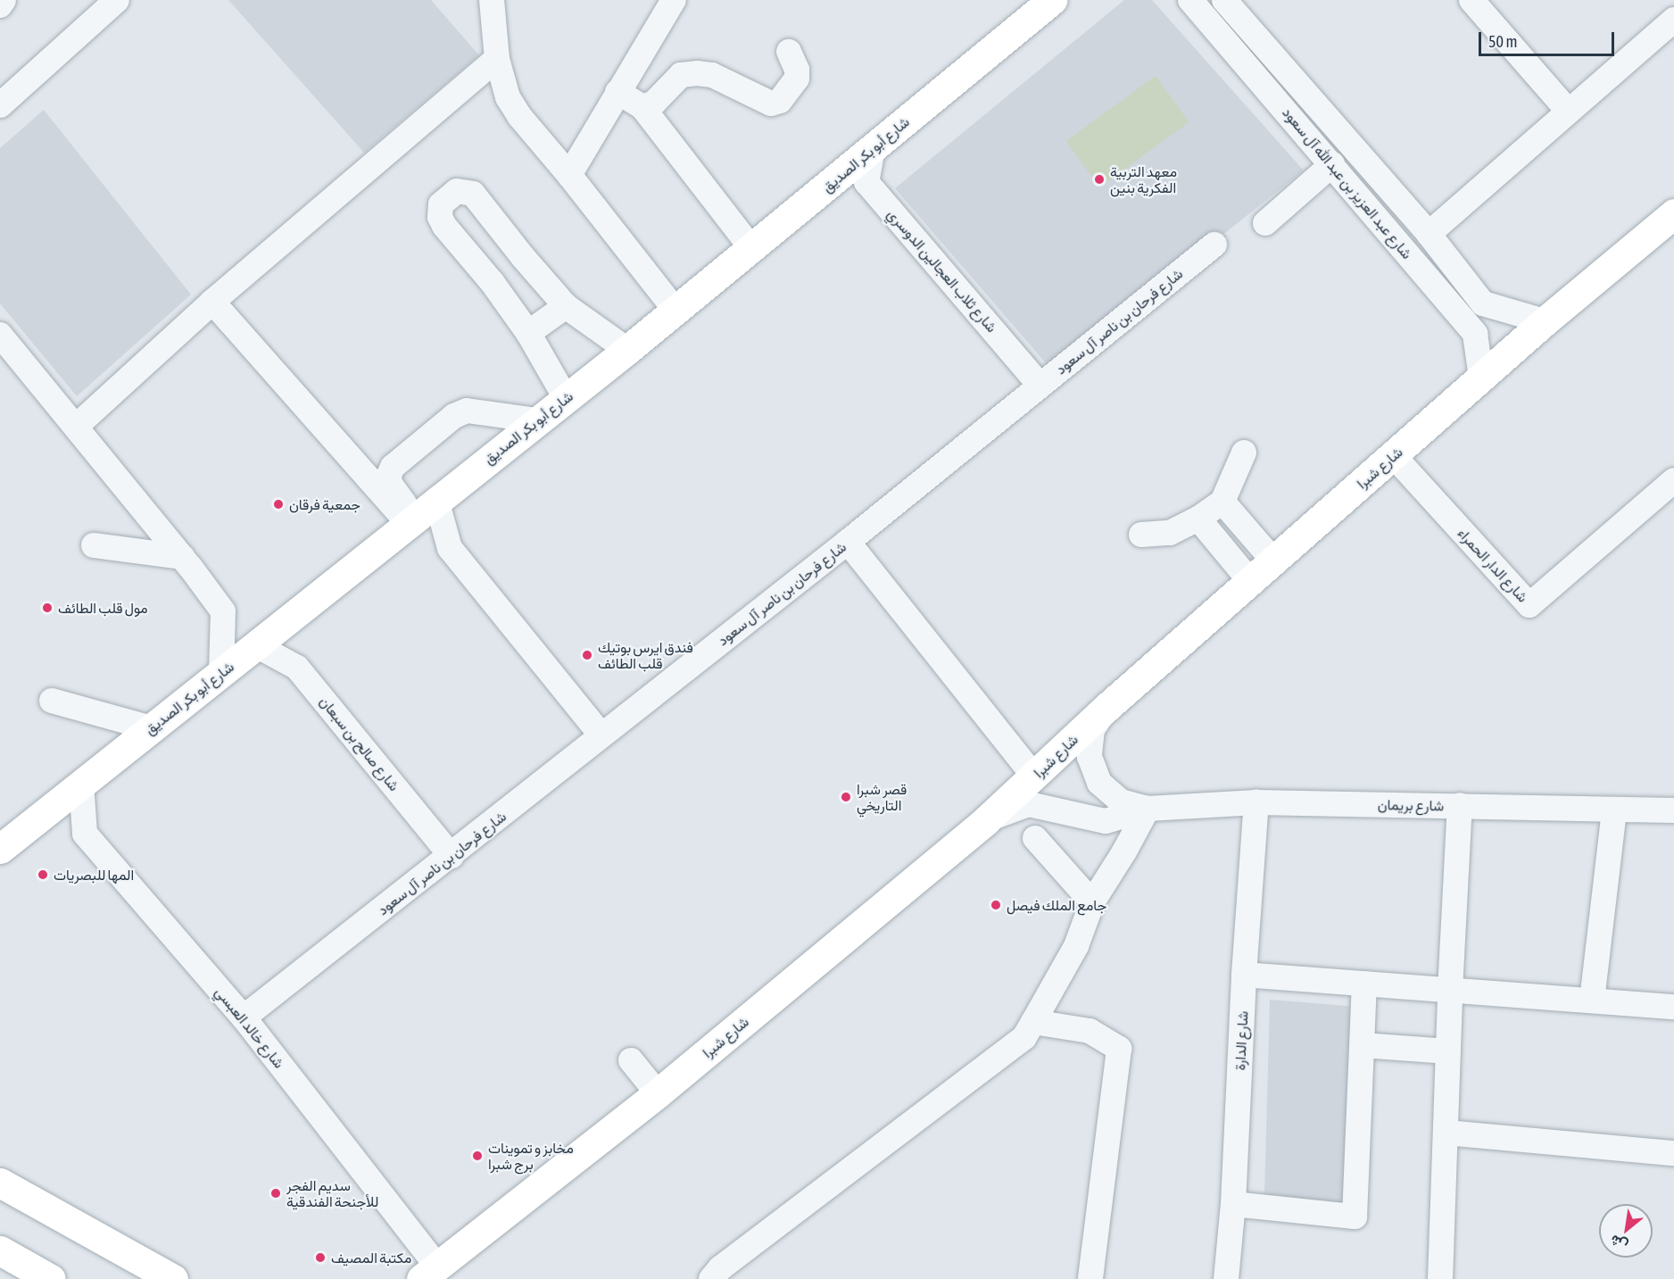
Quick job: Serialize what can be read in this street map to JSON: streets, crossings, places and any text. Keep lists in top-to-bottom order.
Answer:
{
  "streets": {
    "main road": ["شارع أبو بكر الصديق", "شارع شبرا"],
    "street": [
      "شارع عبد العزيز بن عبد الله آل سعود",
      "شارع ثلاب العجالين الدوسري",
      "شارع فرحان بن ناصر آل سعود",
      "شارع الدار الحمراء",
      "شارع صالح بن سبعان",
      "شارع بريمان",
      "شارع خالد العبسي",
      "شارع الدارة"
    ]
  },
  "crossings": [
    ["شارع أبو بكر الصديق", "شارع ثلاب العجالين الدوسري"],
    ["شارع أبو بكر الصديق", "شارع صالح بن سبعان"],
    ["شارع أبو بكر الصديق", "شارع خالد العبسي"],
    ["شارع عبد العزيز بن عبد الله آل سعود", "شارع شبرا"],
    ["شارع ثلاب العجالين الدوسري", "شارع فرحان بن ناصر آل سعود"],
    ["شارع فرحان بن ناصر آل سعود", "شارع صالح بن سبعان"],
    ["شارع فرحان بن ناصر آل سعود", "شارع خالد العبسي"],
    ["شارع شبرا", "شارع الدار الحمراء"],
    ["شارع شبرا", "شارع خالد العبسي"],
    ["شارع بريمان", "شارع الدارة"]
  ],
  "places": [
    "معهد التربية الفكرية بنين",
    "جمعية فرقان",
    "مول قلب الطائف",
    "فندق ايرس بوتيك قلب الطائف",
    "قصر شبرا التاريخي",
    "المها للبصريات",
    "جامع الملك فيصل",
    "مخابز و تموينات برج شبرا",
    "سديم الفجر للأجنحة الفندقية",
    "مكتبة المصيف"
  ],
  "scale_bar": "50 m",
  "north": "bottom left"
}
